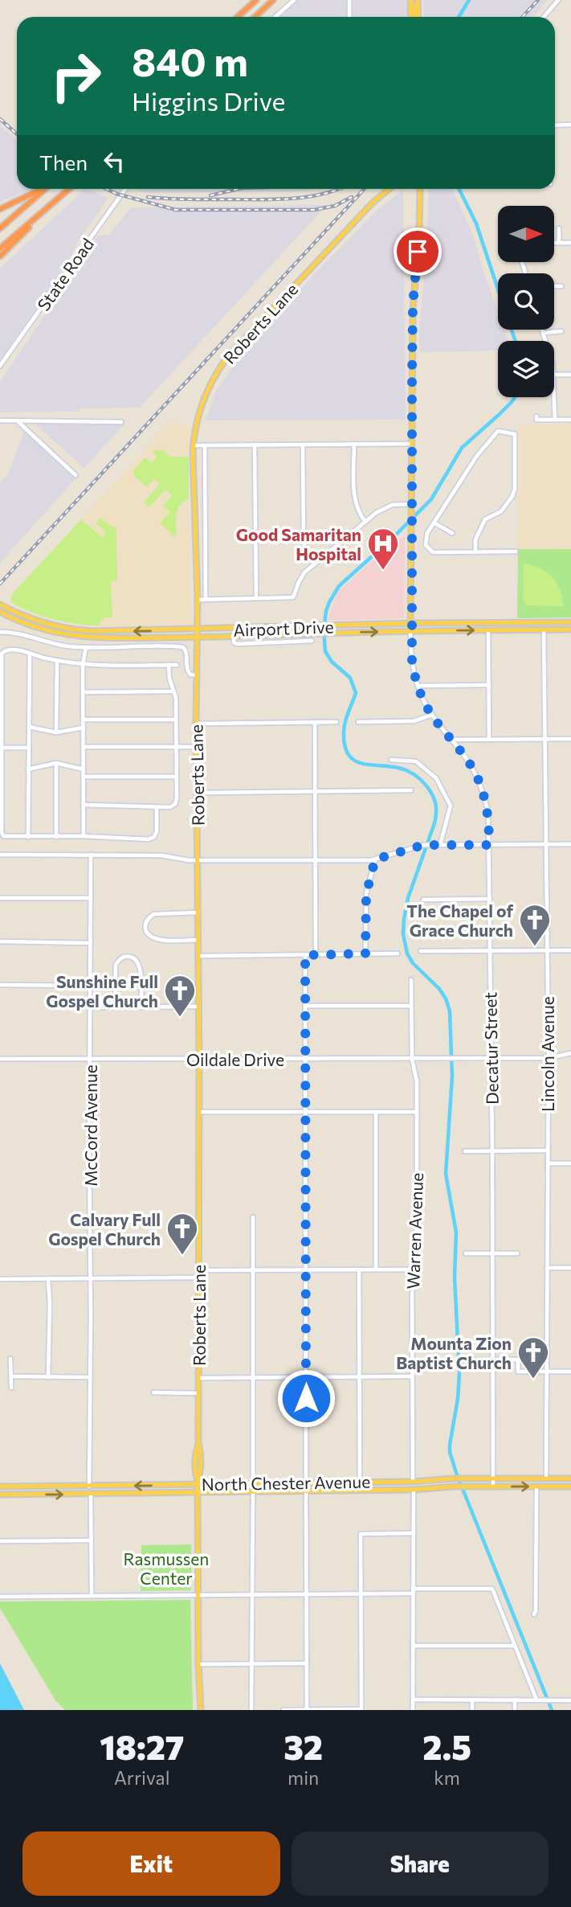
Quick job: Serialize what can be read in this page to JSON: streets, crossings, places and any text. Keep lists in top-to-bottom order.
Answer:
{
  "streets": {
    "main road": ["Roberts Lane", "Airport Drive", "North Chester Avenue"],
    "street": [
      "State Road",
      "Decatur Street",
      "Lincoln Avenue",
      "Oildale Drive",
      "McCord Avenue",
      "Warren Avenue"
    ]
  },
  "crossings": [
    ["Roberts Lane", "Airport Drive"],
    ["Roberts Lane", "Oildale Drive"],
    ["Roberts Lane", "North Chester Avenue"],
    ["Airport Drive", "Decatur Street"],
    ["Airport Drive", "Lincoln Avenue"],
    ["Decatur Street", "Oildale Drive"],
    ["Decatur Street", "North Chester Avenue"],
    ["Lincoln Avenue", "Oildale Drive"],
    ["Lincoln Avenue", "North Chester Avenue"],
    ["Oildale Drive", "McCord Avenue"],
    ["Oildale Drive", "Warren Avenue"],
    ["McCord Avenue", "North Chester Avenue"],
    ["Warren Avenue", "North Chester Avenue"]
  ],
  "parks": ["Rasmussen Center"],
  "places": {
    "hospital": ["Good Samaritan Hospital"],
    "church": [
      "The Chapel of Grace Church",
      "Sunshine Full Gospel Church",
      "Calvary Full Gospel Church",
      "Mounta Zion Baptist Church"
    ]
  },
  "north": "right",
  "page": {
    "turn": ["840 m", "Higgins Drive"],
    "then": "Then",
    "eta": [
      "18:27",
      "Arrival",
      "32",
      "min",
      "2.5",
      "km"
    ],
    "buttons": ["Exit", "Share"]
  }
}
